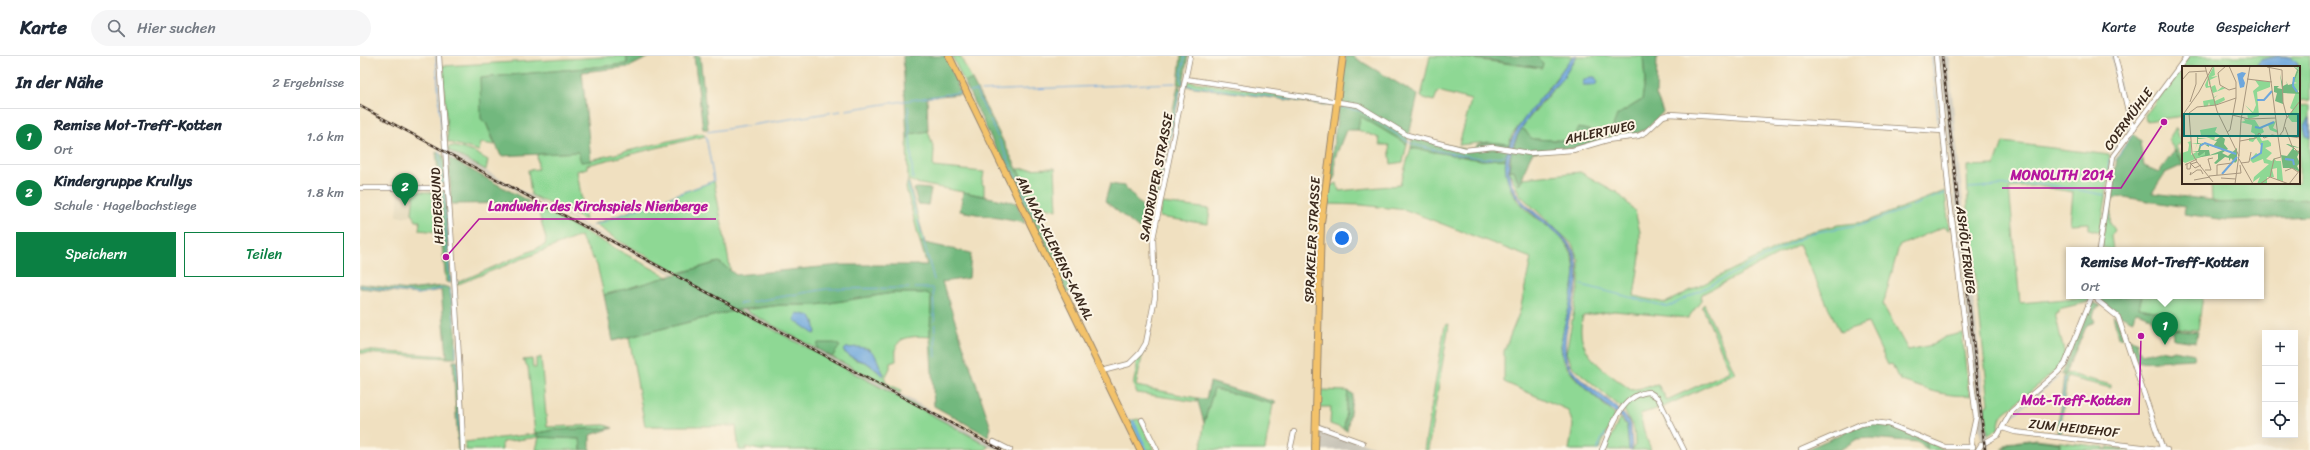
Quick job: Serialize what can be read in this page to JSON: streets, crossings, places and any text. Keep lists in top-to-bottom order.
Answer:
{
  "streets": {
    "main road": ["SPRAKELER STRASSE", "AM MAX-KLEMENS-KANAL"],
    "street": [
      "COERMÜHLE",
      "AHLERTWEG",
      "SANDRUPER STRASSE",
      "HEIDEGRUND",
      "ASHÖLTERWEG",
      "ZUM HEIDEHOF"
    ]
  },
  "crossings": [
    ["AHLERTWEG", "SANDRUPER STRASSE"],
    ["AHLERTWEG", "SPRAKELER STRASSE"],
    ["AHLERTWEG", "ASHÖLTERWEG"],
    ["SANDRUPER STRASSE", "AM MAX-KLEMENS-KANAL"]
  ],
  "places": ["MONOLITH 2014", "Landwehr des Kirchspiels Nienberge", "Mot-Treff-Kotten"],
  "page": {
    "header": "Karte",
    "search": "Hier suchen",
    "nav": ["Karte", "Route", "Gespeichert"],
    "heading": ["In der Nähe", "2 Ergebnisse"],
    "list": [
      {
        "mark": "1",
        "name": "Remise Mot-Treff-Kotten",
        "note": "Ort",
        "value": "1.6 km"
      },
      {
        "mark": "2",
        "name": "Kindergruppe Krullys",
        "note": "Schule · Hagelbachstiege",
        "value": "1.8 km"
      }
    ],
    "pins": ["2", "1"],
    "buttons": ["Speichern", "Teilen"],
    "popup": ["Remise Mot-Treff-Kotten", "Ort"],
    "map_buttons": ["+", "−"]
  }
}
